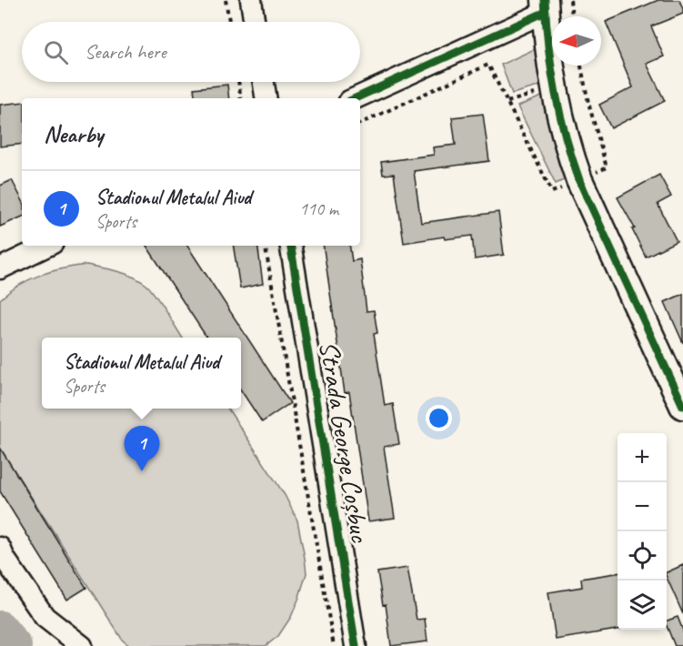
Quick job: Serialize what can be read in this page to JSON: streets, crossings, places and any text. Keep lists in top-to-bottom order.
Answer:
{
  "streets": {
    "street": ["Strada George Coșbuc"]
  },
  "north": "left",
  "page": {
    "search": "Search here",
    "heading": "Nearby",
    "list": [
      {
        "mark": "1",
        "name": "Stadionul Metalul Aiud",
        "note": "Sports",
        "value": "110 m"
      }
    ],
    "popup": ["Stadionul Metalul Aiud", "Sports"],
    "pins": "1",
    "map_buttons": ["+", "−"]
  }
}
